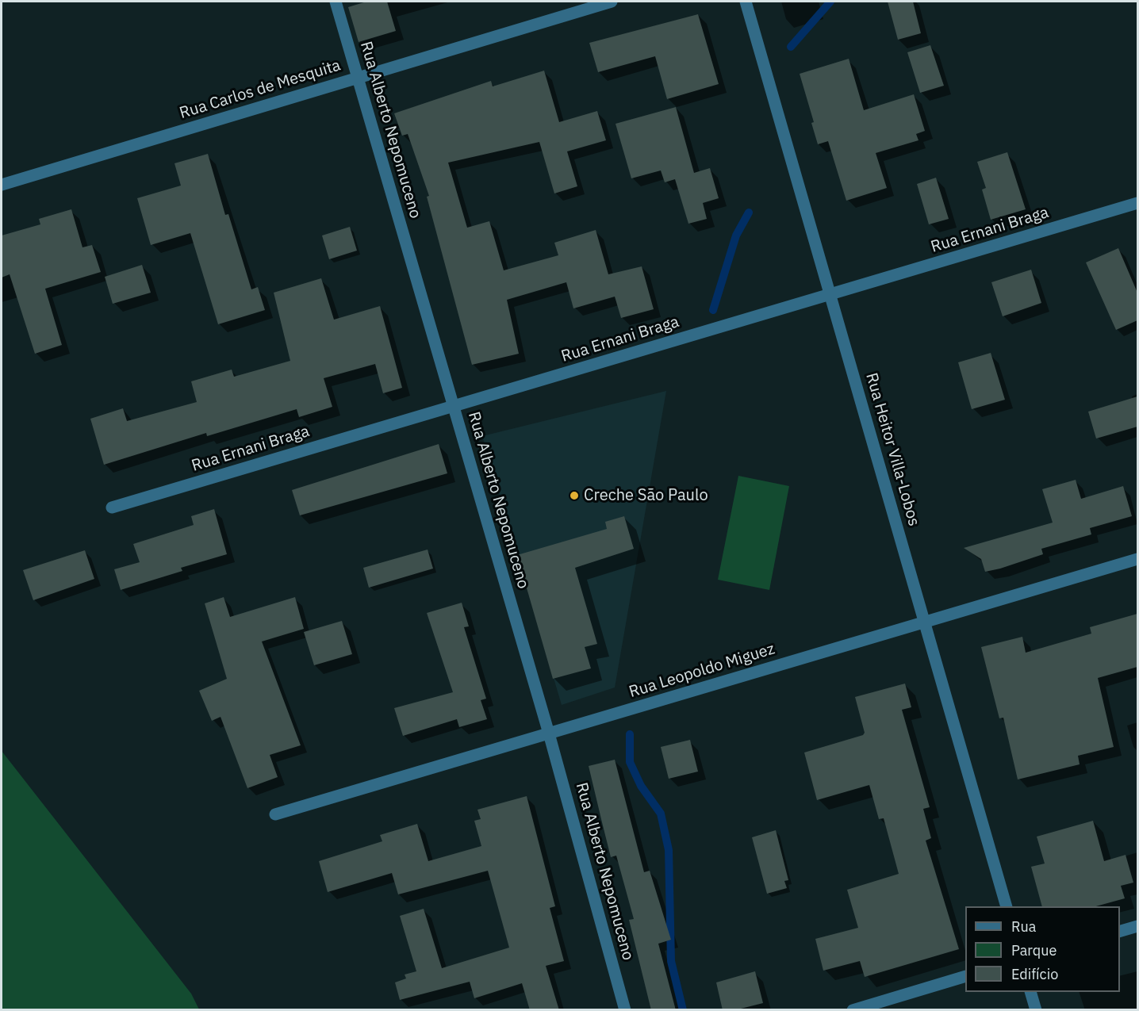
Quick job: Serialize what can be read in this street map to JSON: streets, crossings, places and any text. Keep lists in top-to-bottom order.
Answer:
{
  "streets": {
    "street": [
      "Rua Carlos de Mesquita",
      "Rua Alberto Nepomuceno",
      "Rua Ernani Braga",
      "Rua Heitor Villa-Lobos",
      "Rua Leopoldo Miguez"
    ]
  },
  "crossings": [
    ["Rua Carlos de Mesquita", "Rua Alberto Nepomuceno"],
    ["Rua Alberto Nepomuceno", "Rua Ernani Braga"],
    ["Rua Alberto Nepomuceno", "Rua Leopoldo Miguez"],
    ["Rua Ernani Braga", "Rua Heitor Villa-Lobos"],
    ["Rua Heitor Villa-Lobos", "Rua Leopoldo Miguez"]
  ],
  "places": ["Creche São Paulo"],
  "legend": ["Rua", "Parque", "Edifício"]
}
